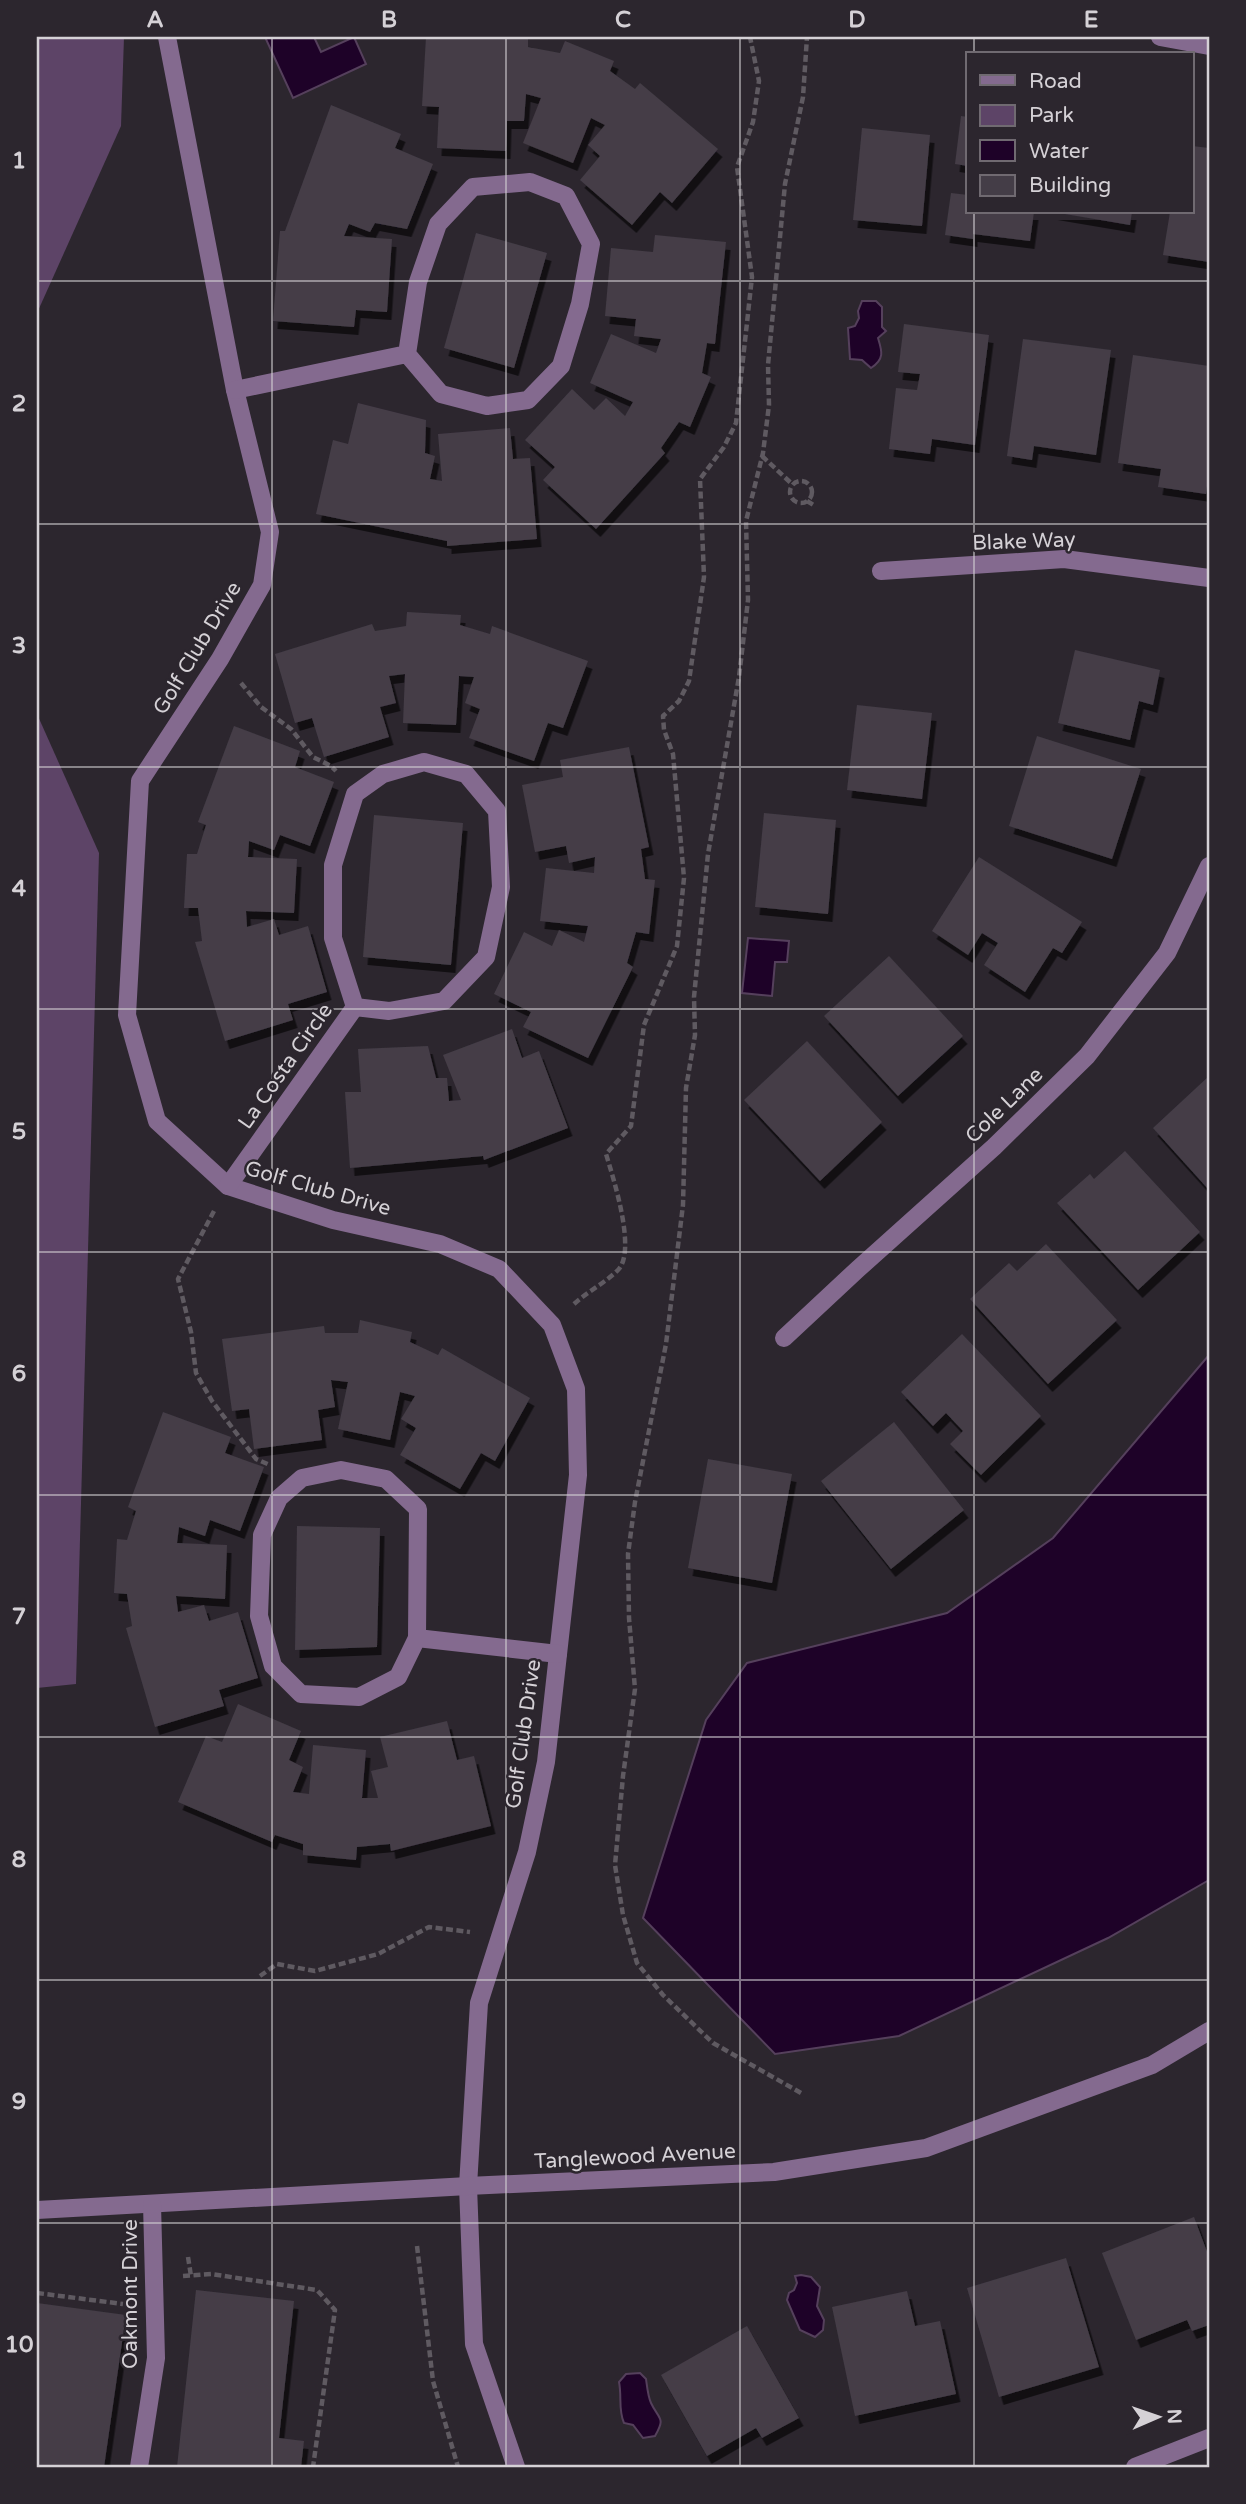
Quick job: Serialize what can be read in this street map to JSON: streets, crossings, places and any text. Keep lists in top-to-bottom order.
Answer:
{
  "streets": {
    "street": [
      "Blake Way",
      "Golf Club Drive",
      "La Costa Circle",
      "Cole Lane",
      "Tanglewood Avenue",
      "Oakmont Drive"
    ]
  },
  "crossings": [
    ["Golf Club Drive", "La Costa Circle"],
    ["Golf Club Drive", "Tanglewood Avenue"],
    ["Tanglewood Avenue", "Oakmont Drive"]
  ],
  "legend": [
    "Road",
    "Park",
    "Water",
    "Building"
  ],
  "north": "right",
  "grid": {
    "columns": [
      "A",
      "B",
      "C",
      "D",
      "E"
    ],
    "rows": [
      "1",
      "2",
      "3",
      "4",
      "5",
      "6",
      "7",
      "8",
      "9",
      "10"
    ]
  }
}
